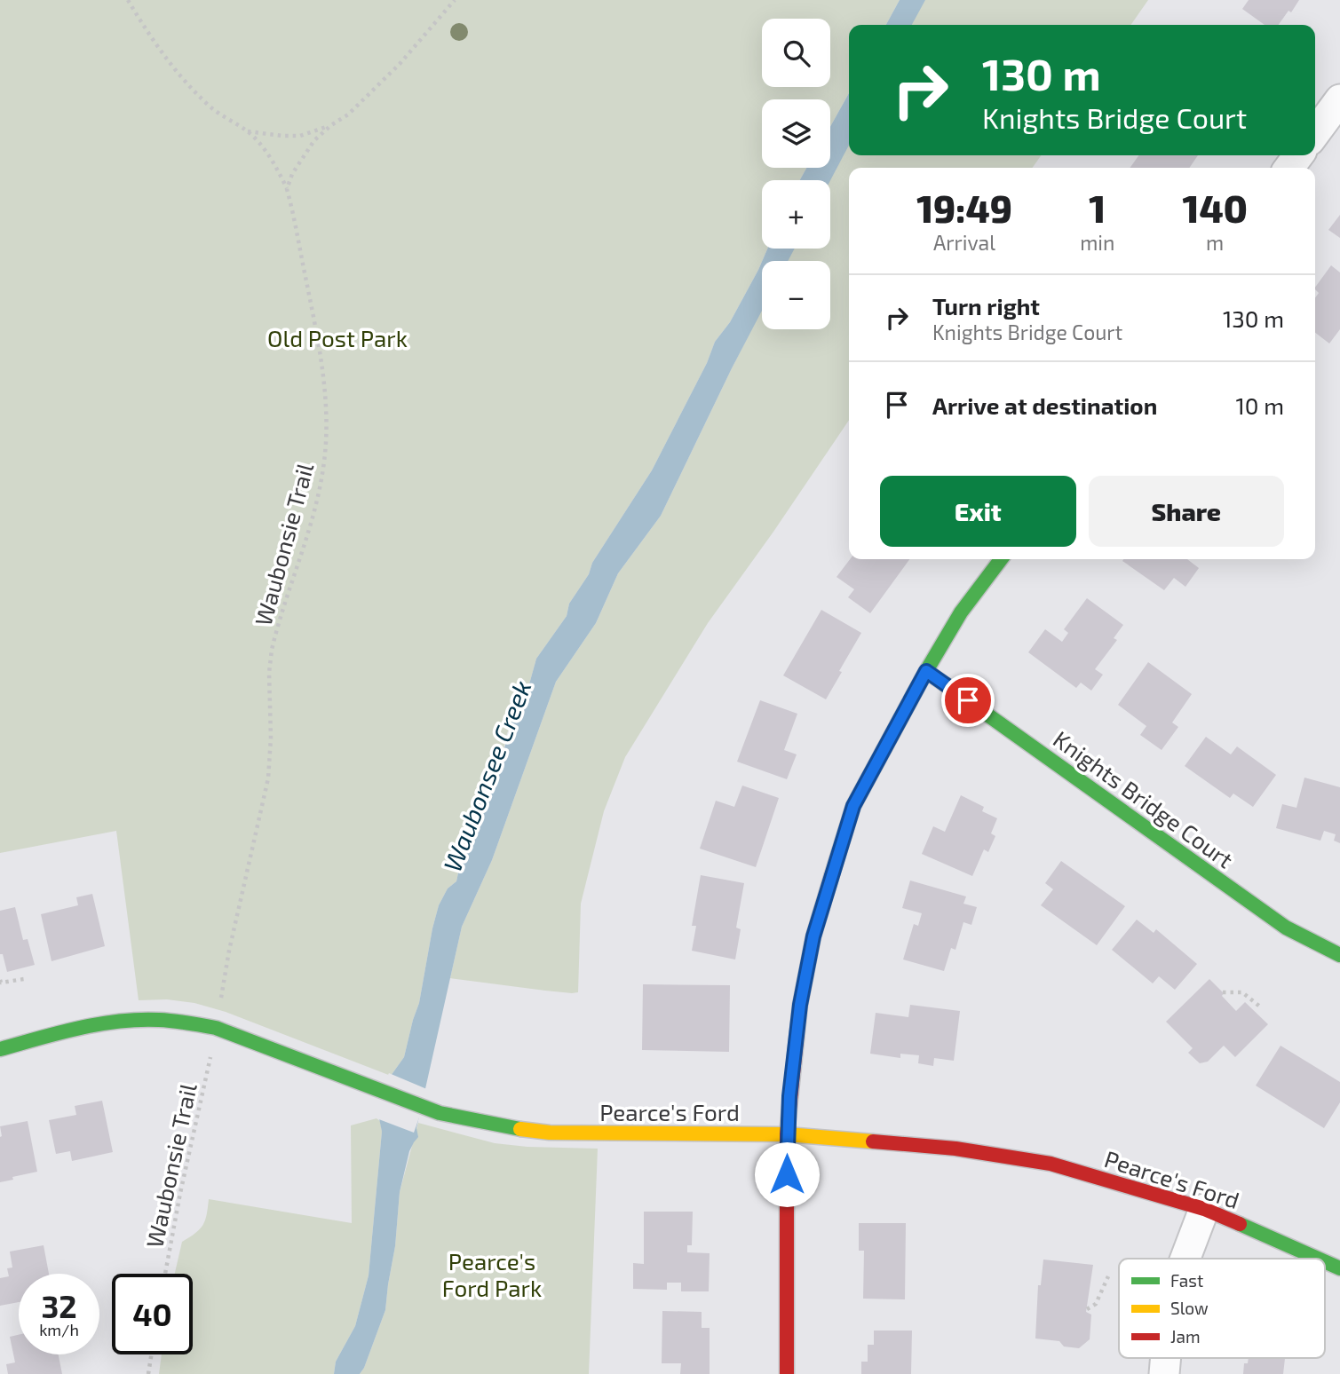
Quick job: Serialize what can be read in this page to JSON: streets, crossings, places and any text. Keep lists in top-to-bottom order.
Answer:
{
  "streets": {
    "street": ["Knights Bridge Court", "Pearce's Ford"],
    "path": ["Waubonsie Trail"]
  },
  "water": ["Waubonsee Creek"],
  "parks": ["Old Post Park", "Pearce's Ford Park"],
  "legend": ["Fast", "Slow", "Jam"],
  "page": {
    "map_buttons": ["+", "−"],
    "turn": ["130 m", "Knights Bridge Court"],
    "eta": [
      "19:49",
      "Arrival",
      "1",
      "min",
      "140",
      "m"
    ],
    "list": [
      {
        "name": "Turn right",
        "note": "Knights Bridge Court",
        "value": "130 m"
      },
      {
        "name": "Arrive at destination",
        "value": "10 m"
      }
    ],
    "buttons": ["Exit", "Share"],
    "speed": "32 km/h",
    "limit": "40"
  }
}
